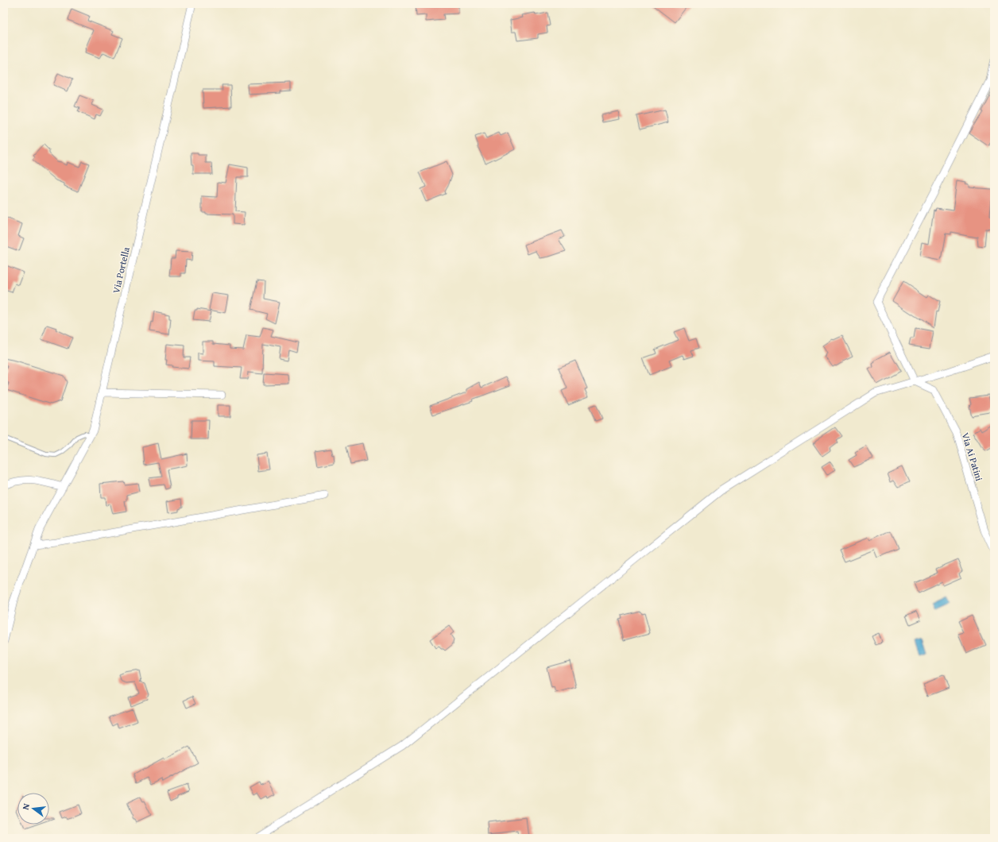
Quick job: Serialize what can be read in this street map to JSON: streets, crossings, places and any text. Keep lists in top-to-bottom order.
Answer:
{
  "streets": {
    "street": ["Via Portella", "Via Ai Patini"]
  },
  "north": "left"
}
